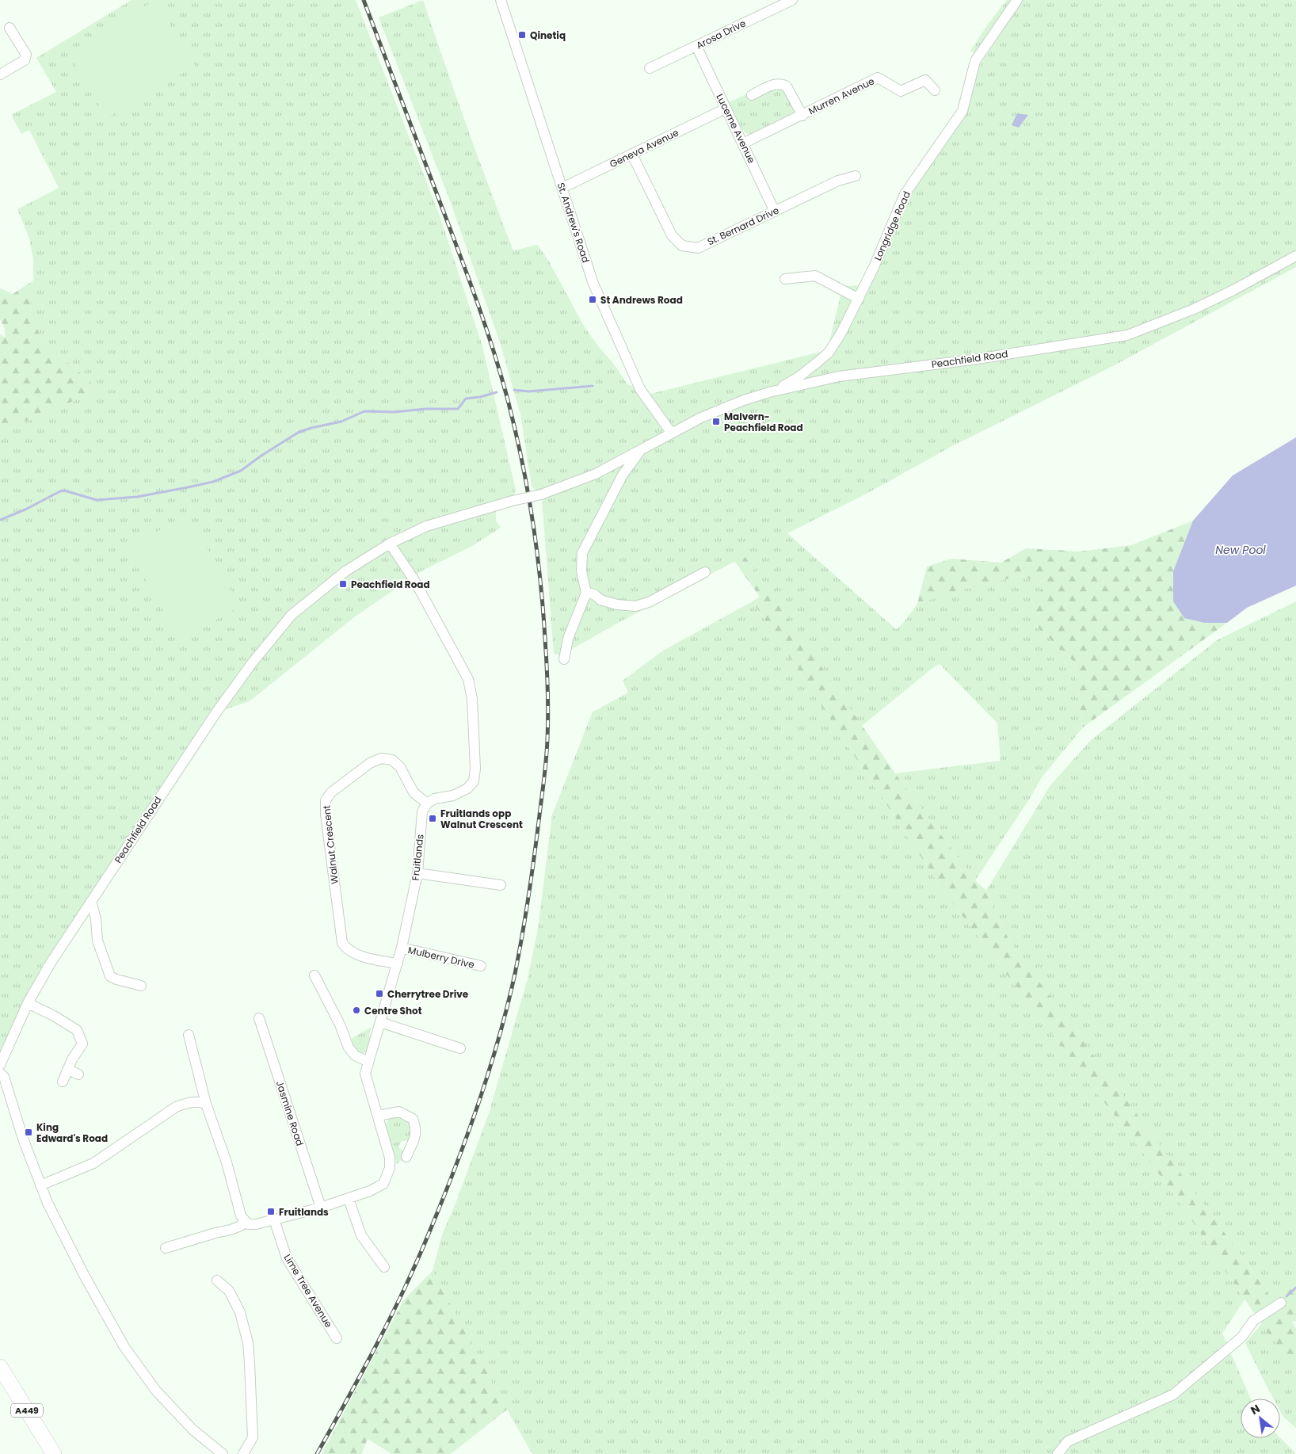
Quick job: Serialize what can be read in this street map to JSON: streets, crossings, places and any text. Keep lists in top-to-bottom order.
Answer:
{
  "streets": {
    "highway": ["A449"],
    "street": [
      "Arosa Drive",
      "Murren Avenue",
      "Lucerne Avenue",
      "Geneva Avenue",
      "St. Andrew's Road",
      "St. Bernard Drive",
      "Longridge Road",
      "Peachfield Road",
      "Walnut Crescent",
      "Fruitlands",
      "Mulberry Drive",
      "Jasmine Road",
      "Lime Tree Avenue"
    ]
  },
  "crossings": [
    ["Arosa Drive", "Lucerne Avenue"],
    ["Murren Avenue", "Lucerne Avenue"],
    ["Lucerne Avenue", "Geneva Avenue"],
    ["Lucerne Avenue", "St. Bernard Drive"],
    ["Geneva Avenue", "St. Andrew's Road"],
    ["Geneva Avenue", "St. Bernard Drive"],
    ["St. Andrew's Road", "Peachfield Road"],
    ["Longridge Road", "Peachfield Road"],
    ["Walnut Crescent", "Fruitlands"],
    ["Fruitlands", "Mulberry Drive"],
    ["Fruitlands", "Jasmine Road"],
    ["Fruitlands", "Lime Tree Avenue"]
  ],
  "water": ["New Pool"],
  "places": {
    "transit": [
      "Qinetiq",
      "St Andrews Road",
      "Malvern- Peachfield Road",
      "Peachfield Road",
      "Fruitlands opp Walnut Crescent",
      "Cherrytree Drive",
      "King Edward's Road",
      "Fruitlands"
    ],
    "other": ["Centre Shot"]
  },
  "north": "top left"
}
